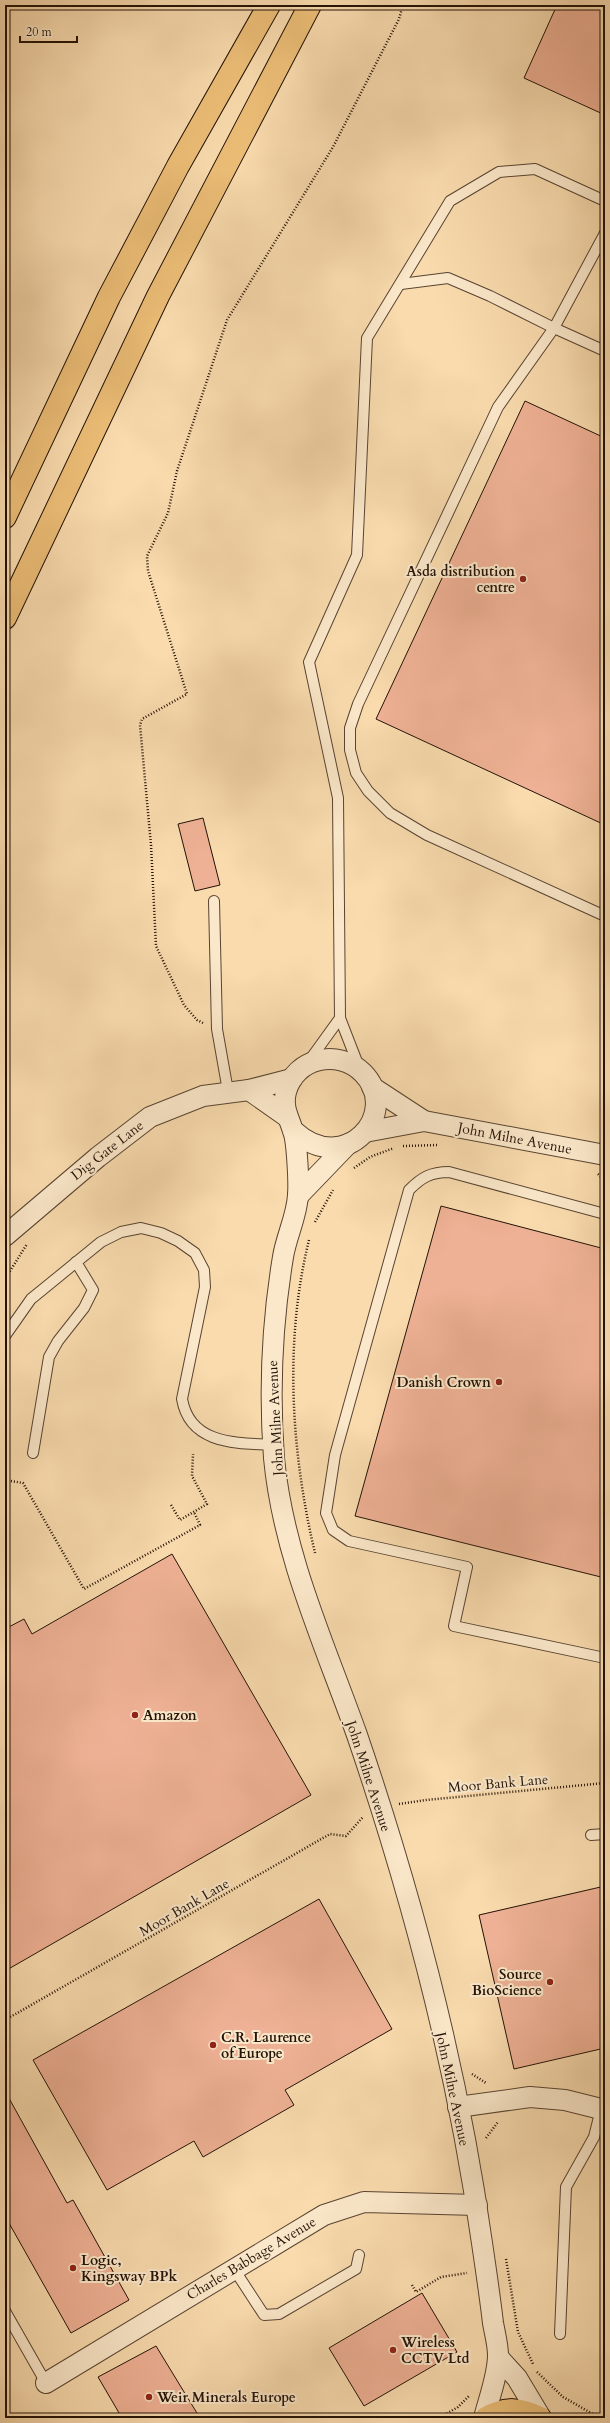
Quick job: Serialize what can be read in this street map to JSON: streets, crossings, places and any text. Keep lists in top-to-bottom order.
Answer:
{
  "streets": {
    "street": ["John Milne Avenue", "Dig Gate Lane", "Charles Babbage Avenue"],
    "path": ["Moor Bank Lane"]
  },
  "crossings": [
    ["John Milne Avenue", "Dig Gate Lane"],
    ["John Milne Avenue", "Charles Babbage Avenue"]
  ],
  "places": [
    "Asda distribution centre",
    "Danish Crown",
    "Amazon",
    "Source BioScience",
    "C.R. Laurence of Europe",
    "Logic, Kingsway BPk",
    "Wireless CCTV Ltd",
    "Weir Minerals Europe"
  ],
  "scale_bar": "20 m"
}
